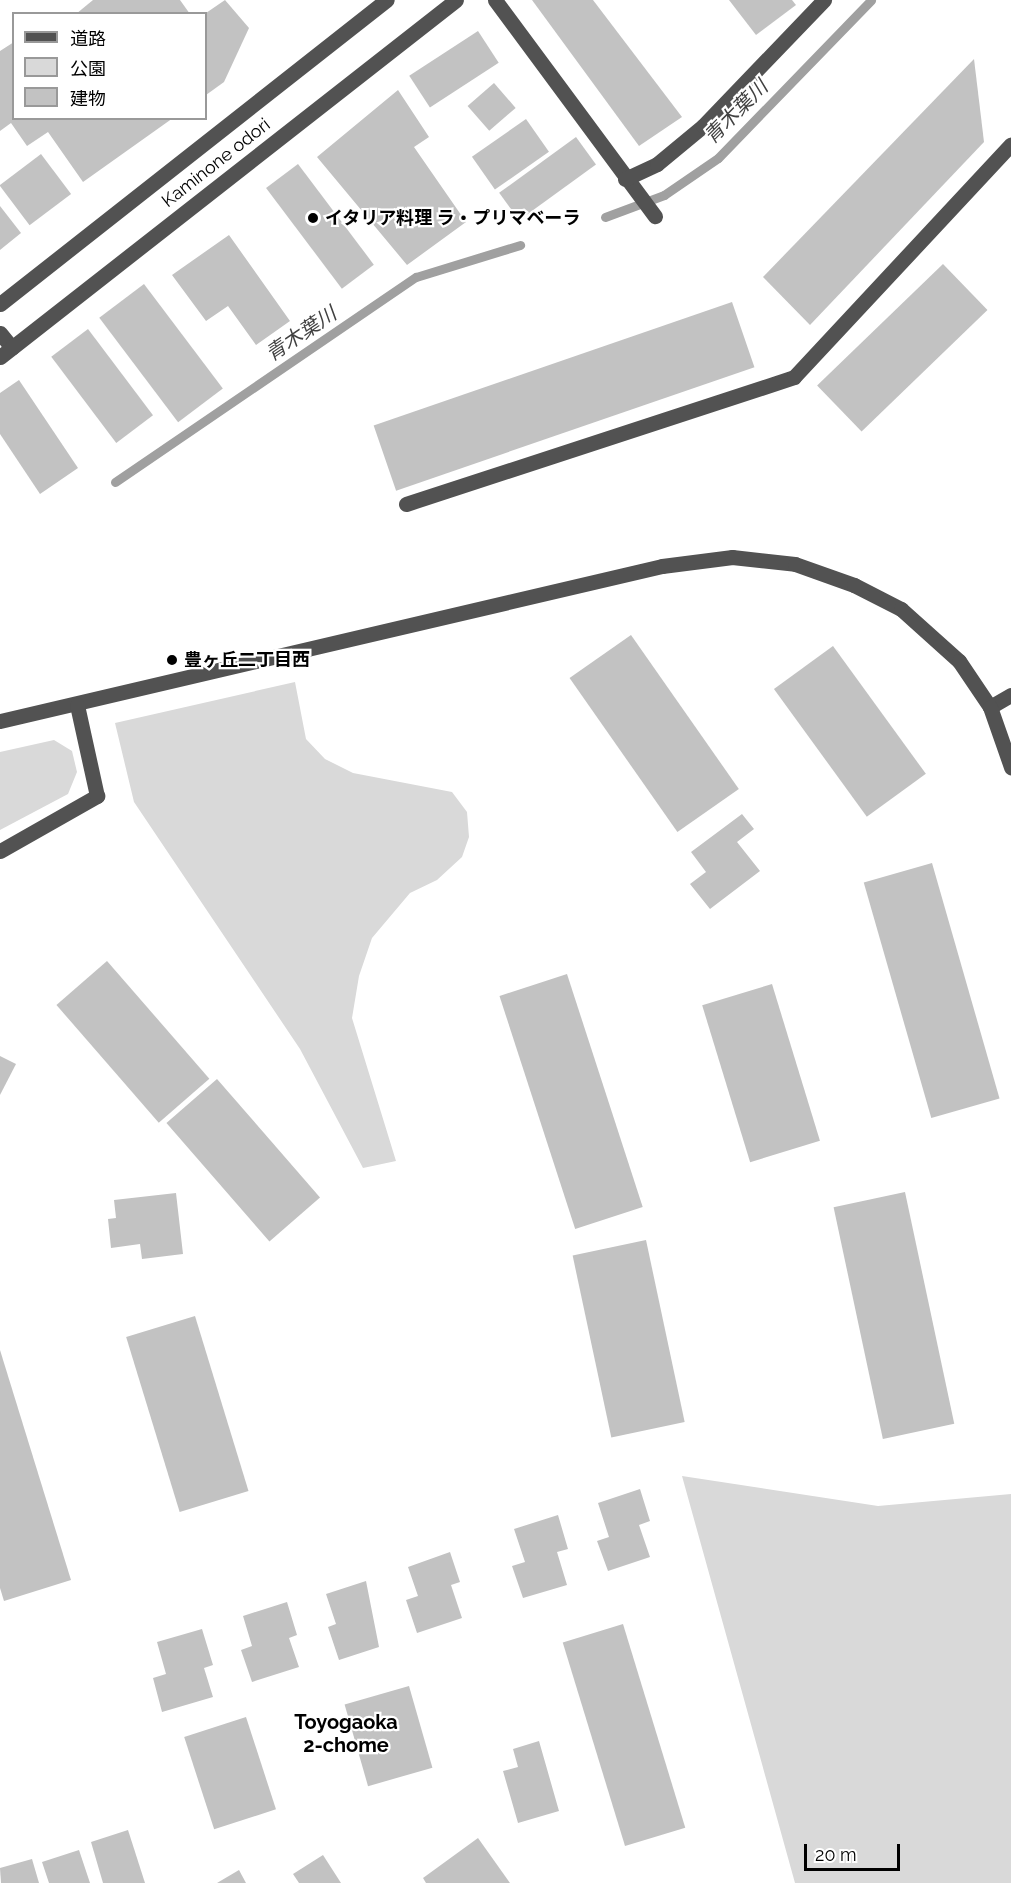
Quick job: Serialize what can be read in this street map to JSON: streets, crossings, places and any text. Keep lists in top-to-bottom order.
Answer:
{
  "streets": {
    "street": ["Kaminone odori"]
  },
  "districts": ["Toyogaoka 2-chome"],
  "water": ["青木葉川"],
  "places": ["イタリア料理 ラ・プリマベーラ", "豊ヶ丘二丁目西"],
  "legend": ["道路", "公園", "建物"],
  "scale_bar": "20 m"
}
